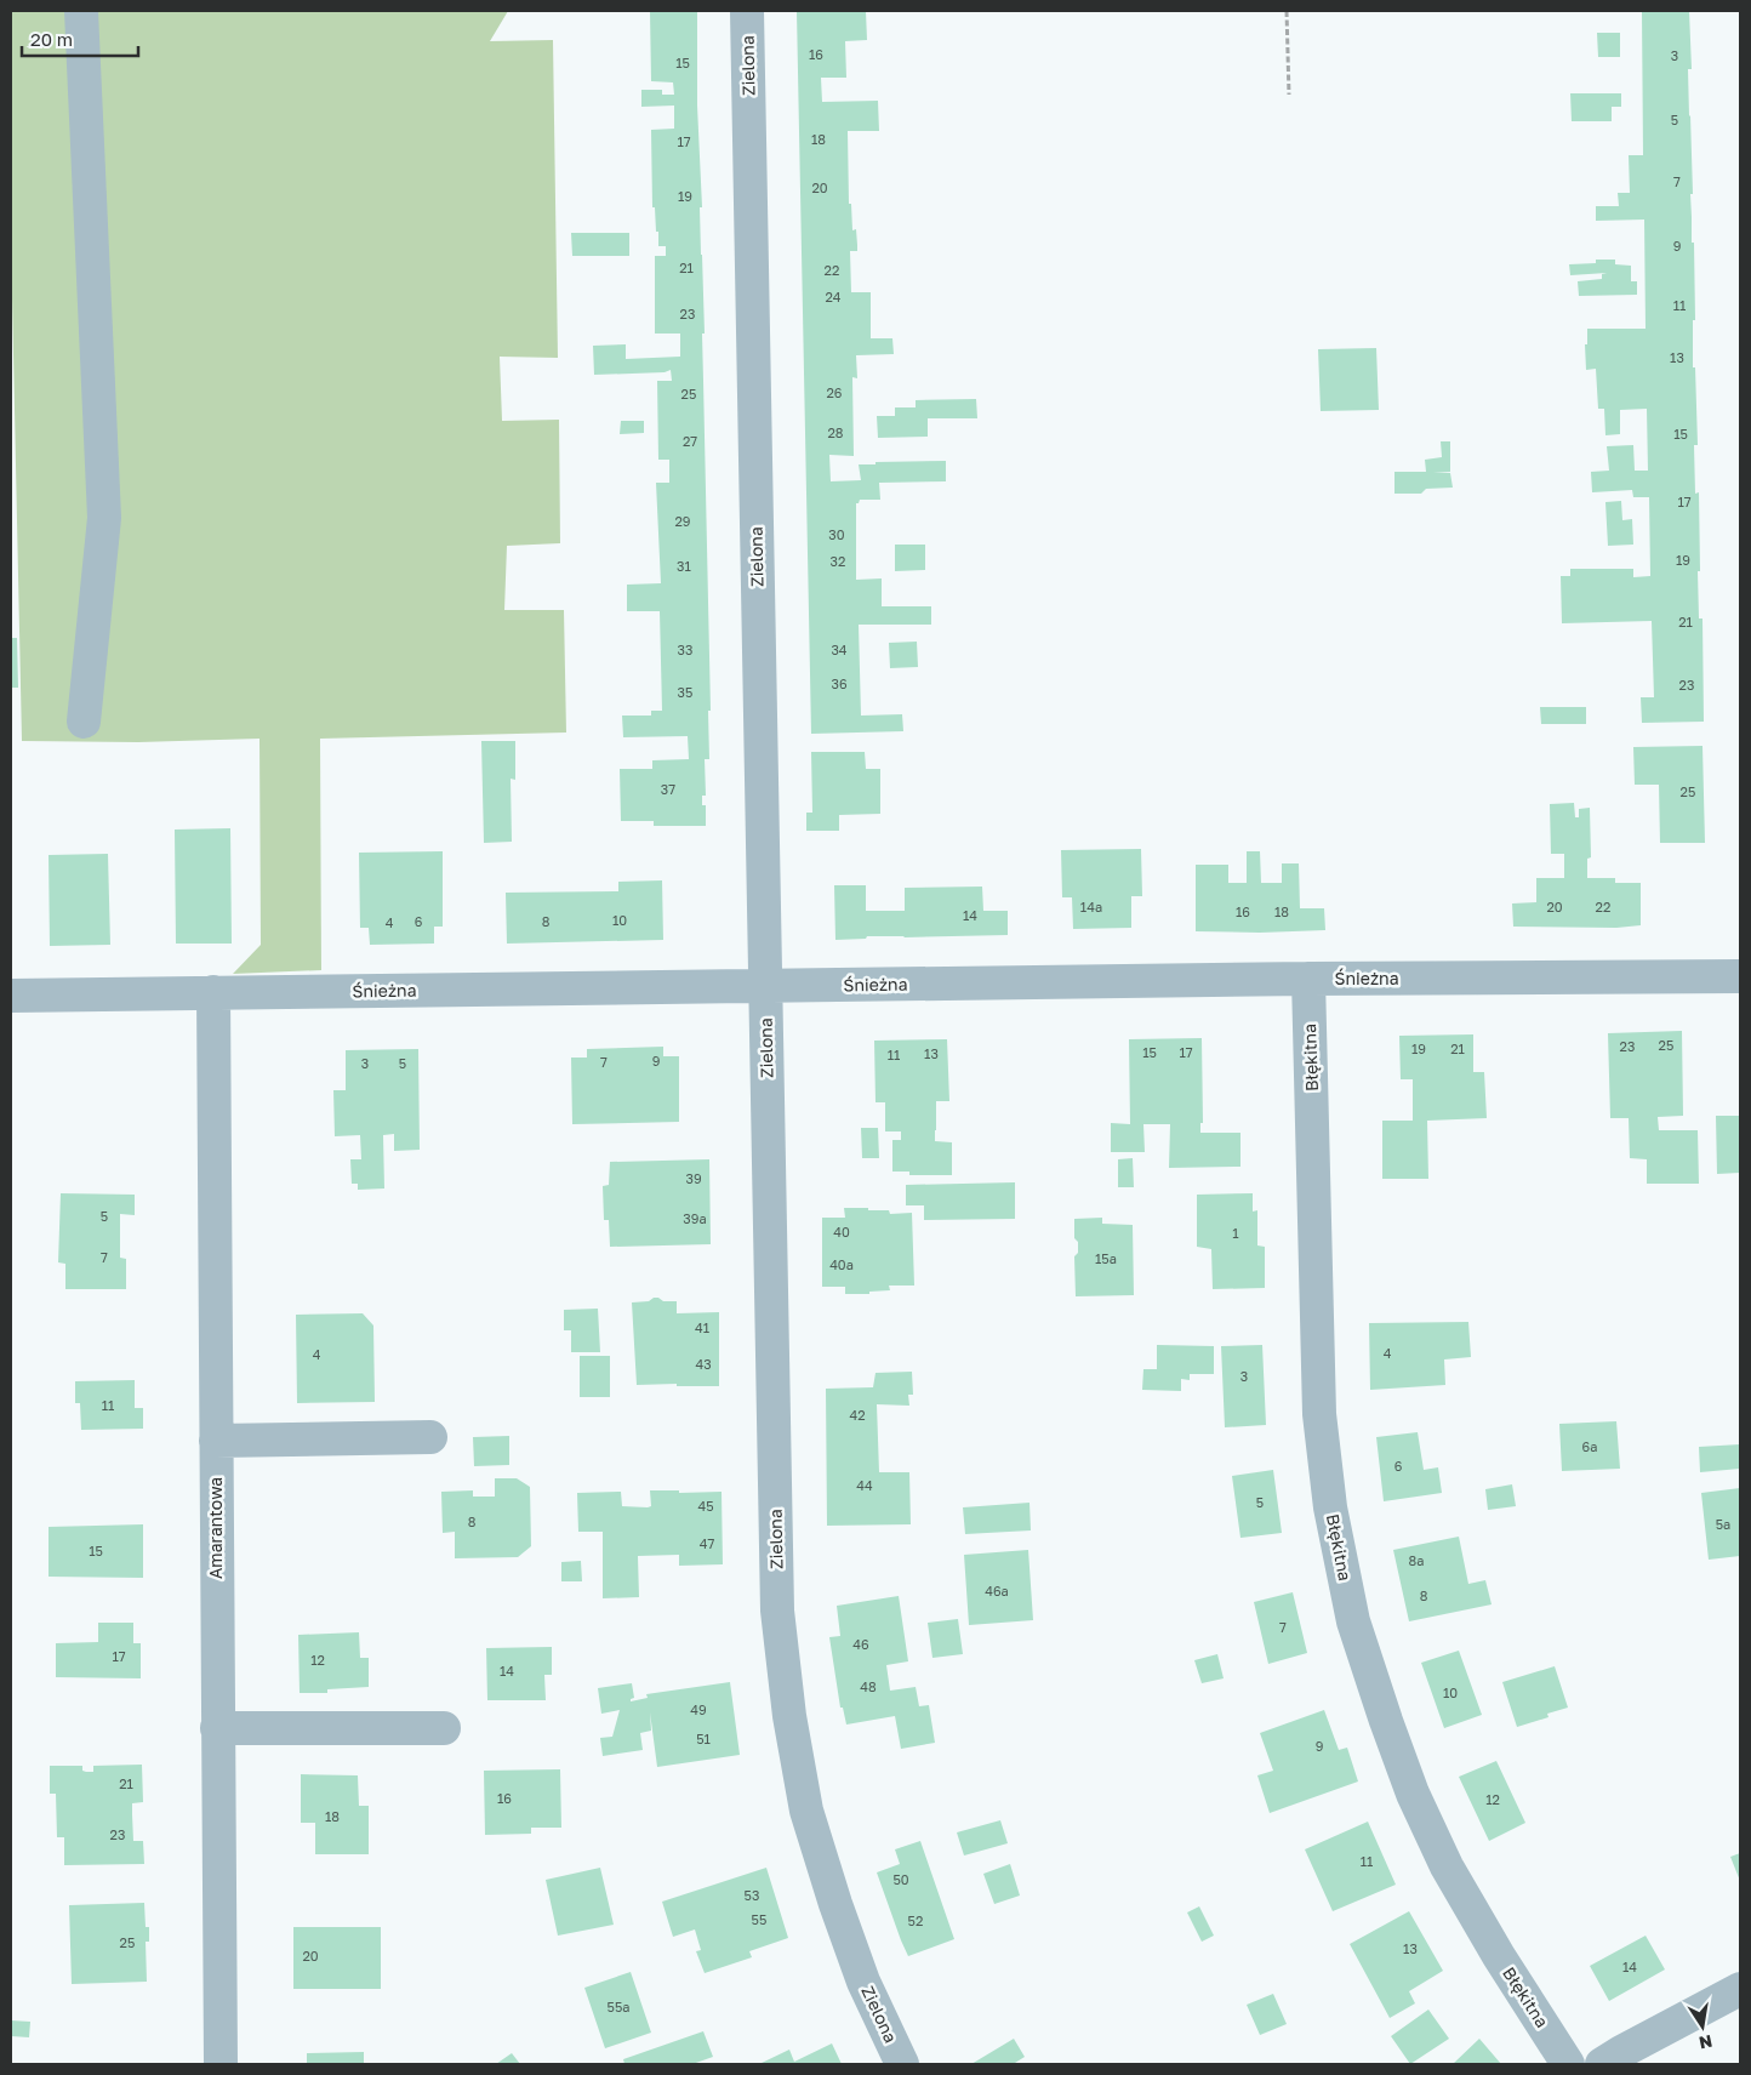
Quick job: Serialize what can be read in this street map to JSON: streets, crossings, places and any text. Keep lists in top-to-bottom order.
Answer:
{
  "streets": {
    "street": [
      "Zielona",
      "Śnieżna",
      "Błękitna",
      "Amarantowa"
    ]
  },
  "crossings": [
    ["Zielona", "Śnieżna"],
    ["Śnieżna", "Błękitna"],
    ["Śnieżna", "Amarantowa"]
  ],
  "house_numbers": [
    "16",
    "3",
    "15",
    "5",
    "18",
    "17",
    "7",
    "20",
    "19",
    "9",
    "21",
    "22",
    "24",
    "11",
    "23",
    "13",
    "26",
    "25",
    "28",
    "15",
    "27",
    "17",
    "29",
    "30",
    "19",
    "32",
    "31",
    "21",
    "33",
    "34",
    "36",
    "23",
    "35",
    "37",
    "25",
    "14a",
    "20",
    "22",
    "16",
    "18",
    "14",
    "10",
    "6",
    "8",
    "4",
    "25",
    "23",
    "19",
    "21",
    "15",
    "17",
    "13",
    "11",
    "9",
    "7",
    "3",
    "5",
    "39",
    "5",
    "39a",
    "40",
    "1",
    "7",
    "15a",
    "40a",
    "41",
    "4",
    "4",
    "43",
    "3",
    "11",
    "42",
    "6a",
    "6",
    "44",
    "5",
    "45",
    "8",
    "5a",
    "47",
    "15",
    "8a",
    "46a",
    "8",
    "7",
    "46",
    "17",
    "12",
    "14",
    "48",
    "10",
    "49",
    "51",
    "9",
    "21",
    "16",
    "12",
    "18",
    "23",
    "11",
    "50",
    "53",
    "55",
    "52",
    "25",
    "13",
    "20",
    "14",
    "55a"
  ],
  "scale_bar": "20 m",
  "north": "bottom"
}
